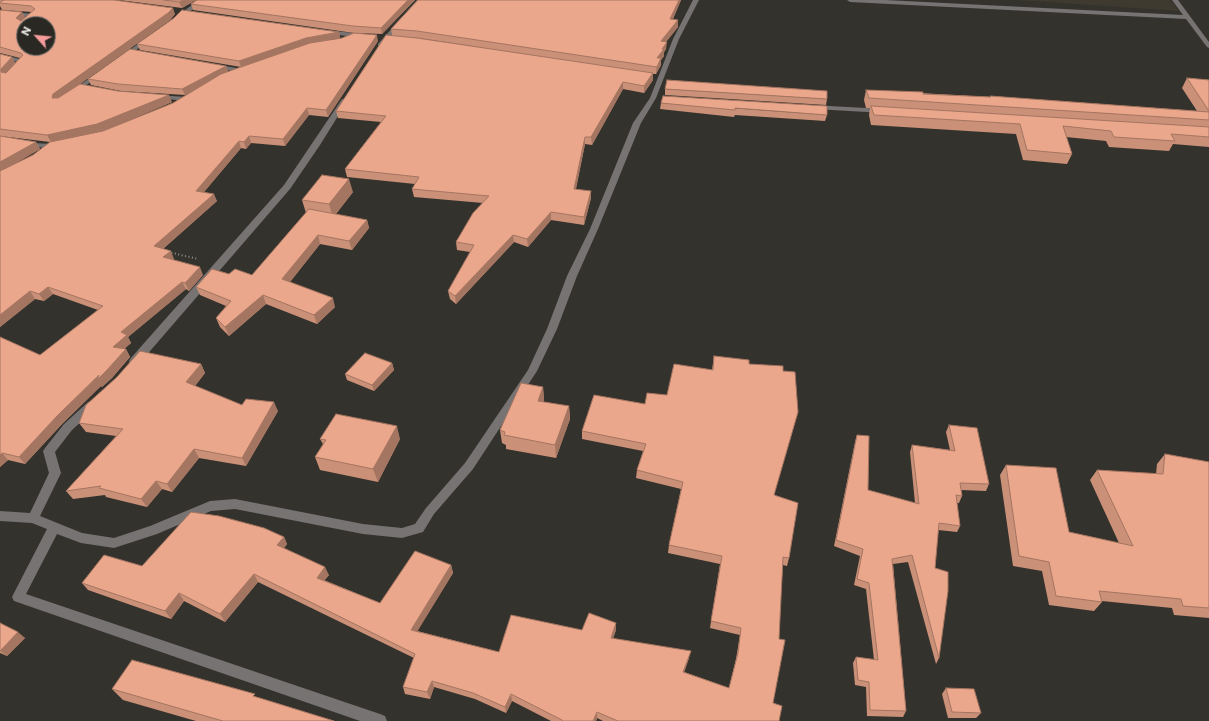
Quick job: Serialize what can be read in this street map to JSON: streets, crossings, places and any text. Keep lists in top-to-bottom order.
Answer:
{
  "north": "top left"
}
